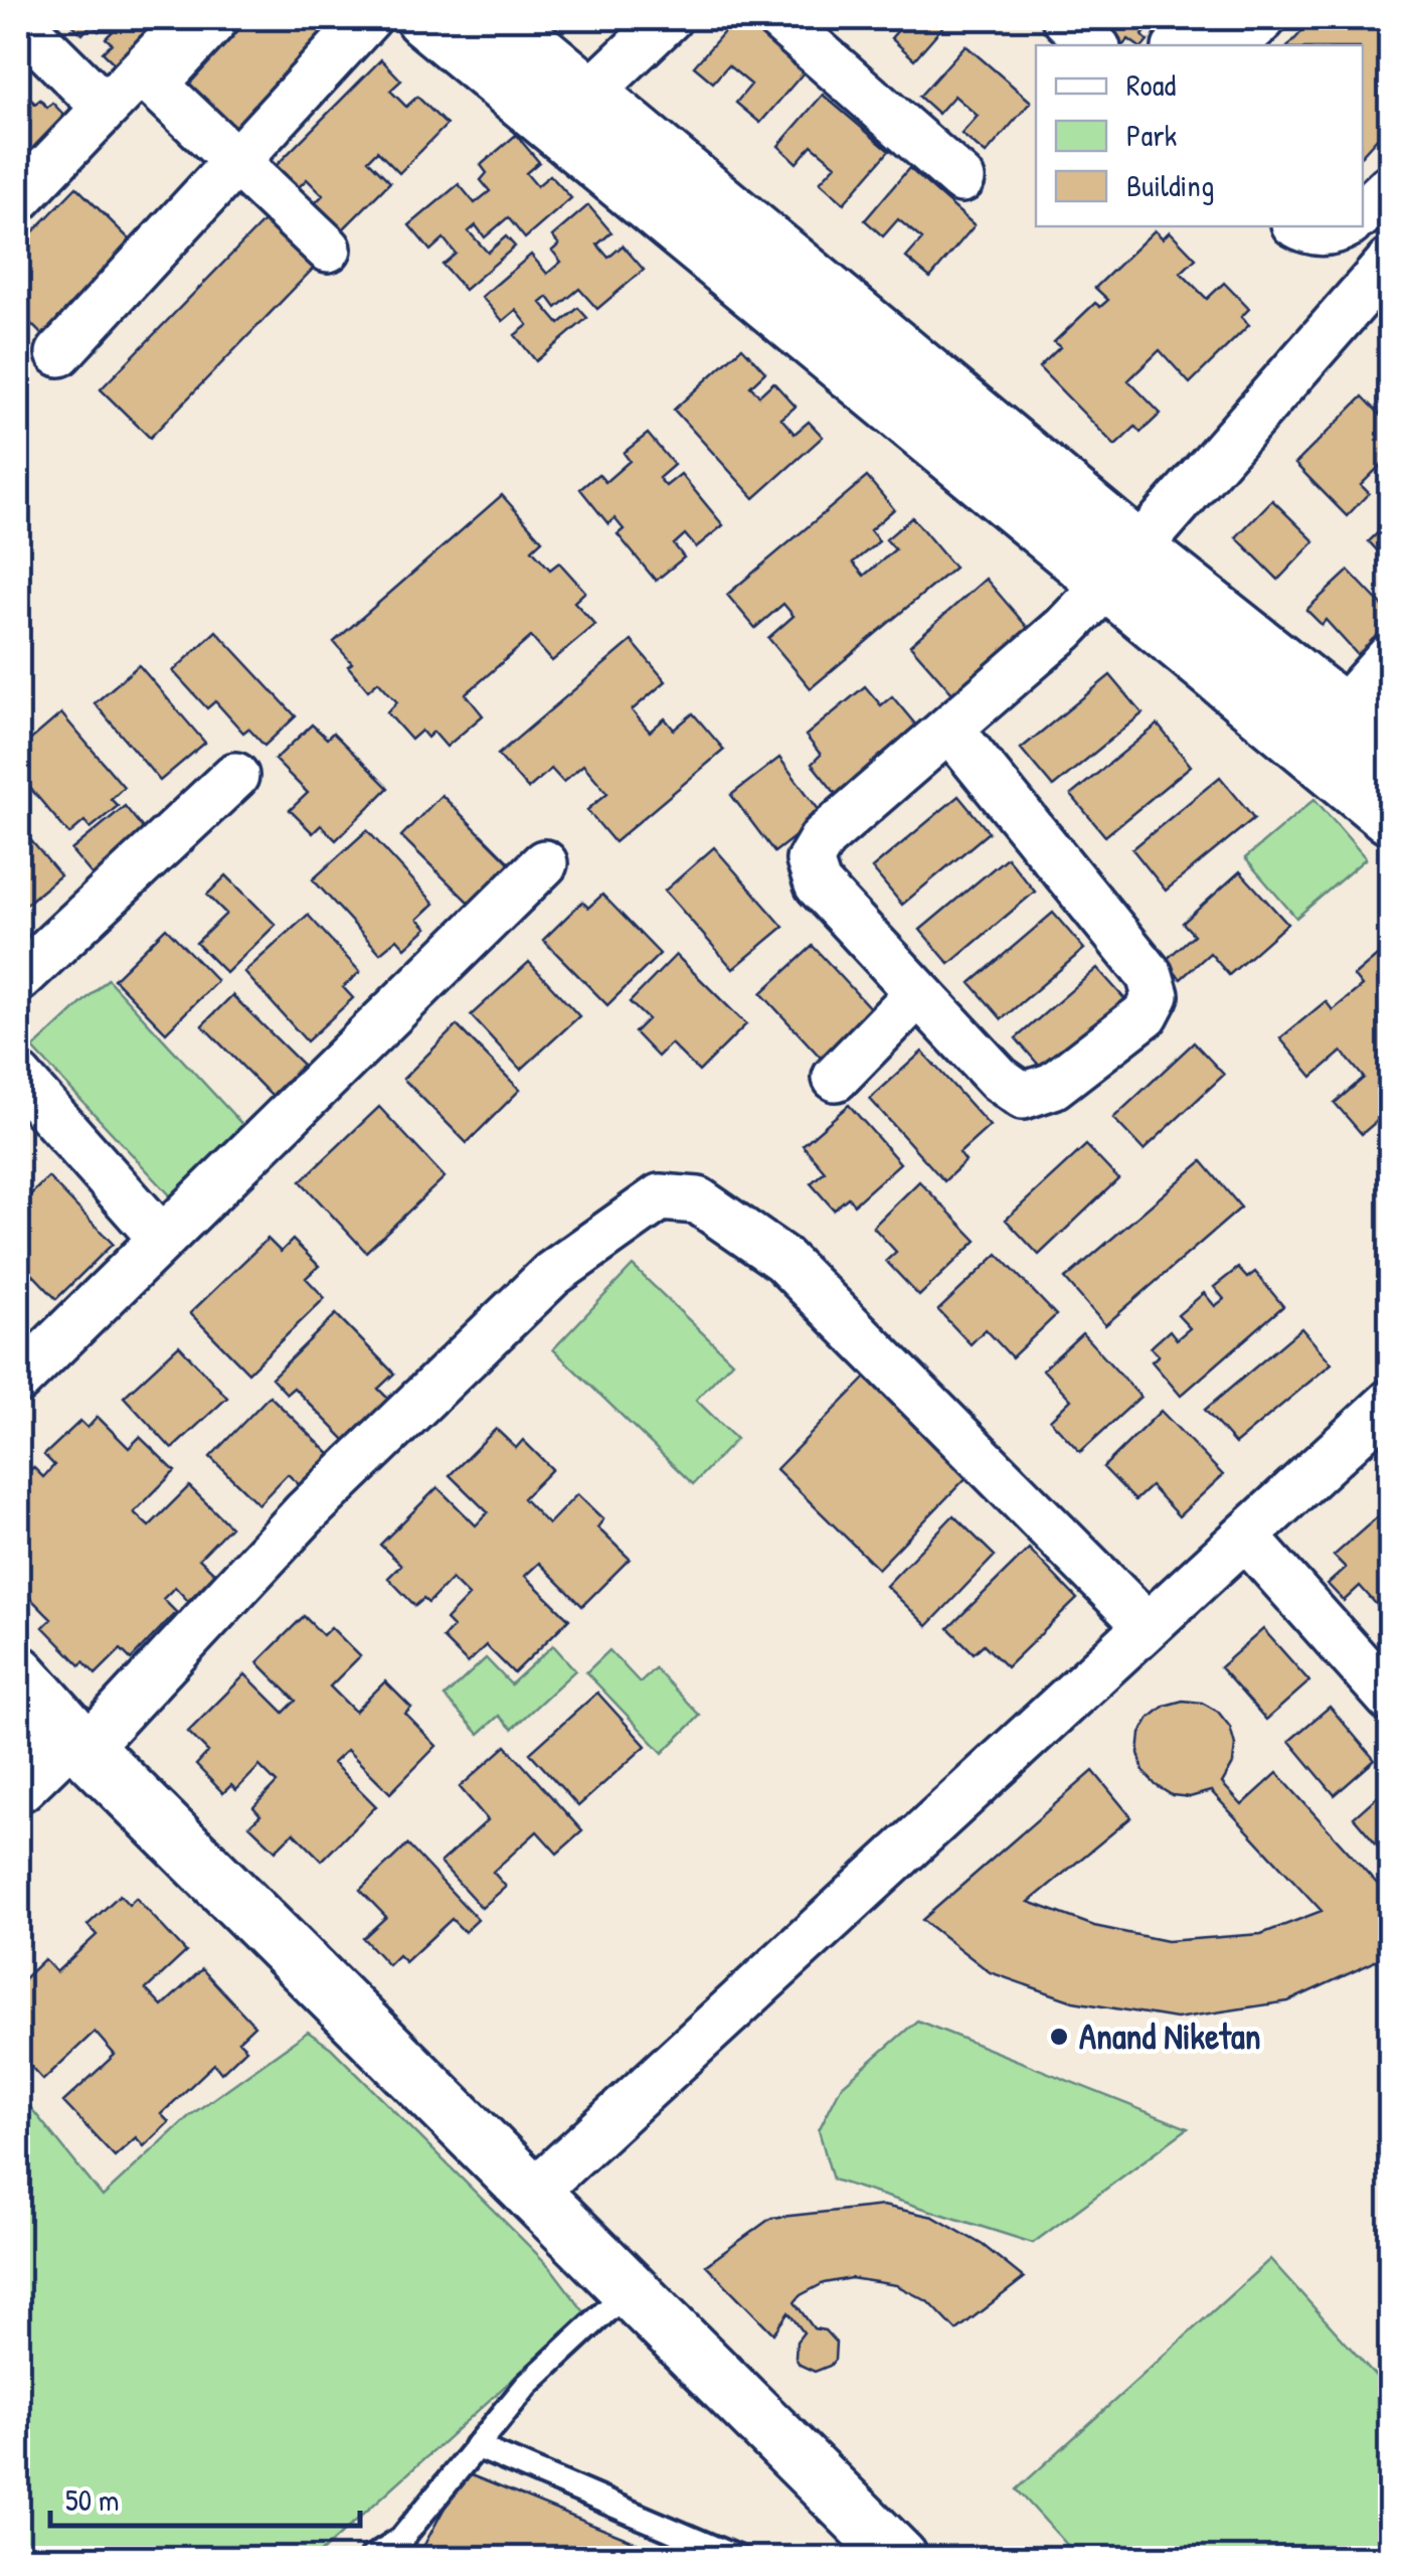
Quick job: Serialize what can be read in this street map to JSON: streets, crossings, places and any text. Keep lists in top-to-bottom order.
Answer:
{
  "places": ["Anand Niketan"],
  "legend": ["Road", "Park", "Building"],
  "scale_bar": "50 m"
}
